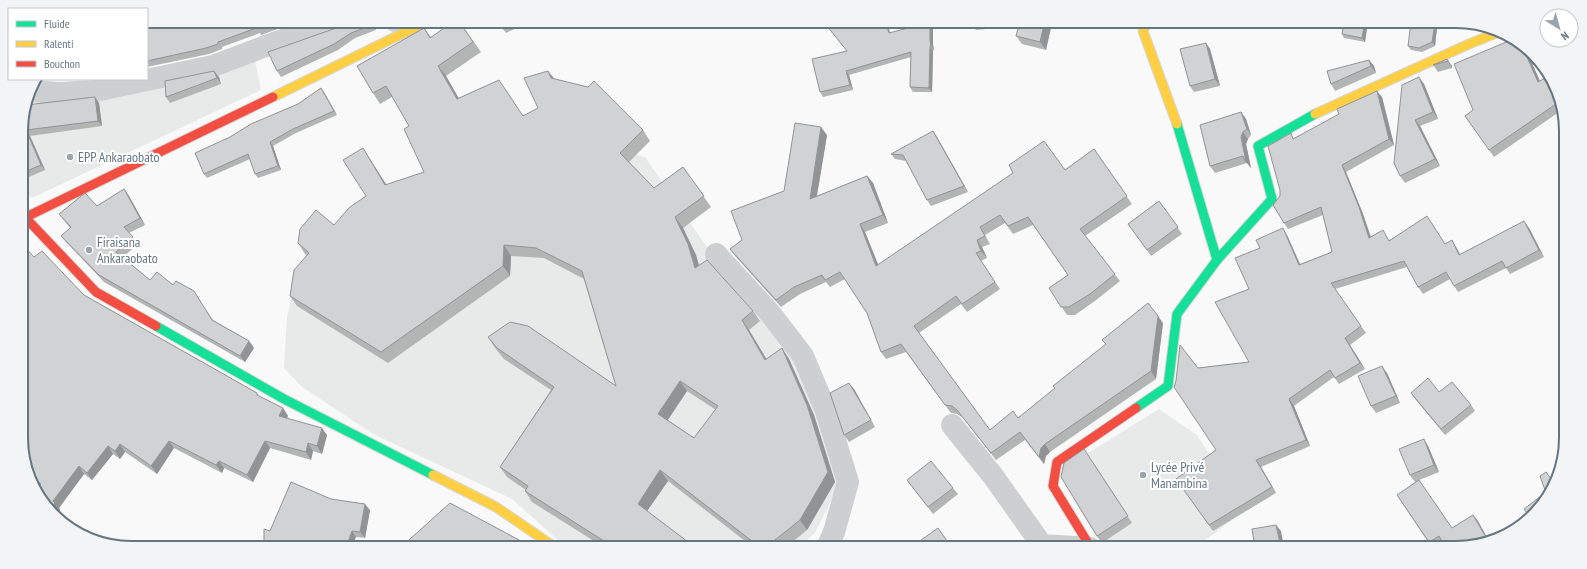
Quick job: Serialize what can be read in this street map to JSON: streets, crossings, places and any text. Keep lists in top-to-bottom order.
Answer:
{
  "places": ["EPP Ankaraobato", "Firaisana Ankaraobato", "Lycée Privé Manambina"],
  "legend": ["Fluide", "Ralenti", "Bouchon"],
  "north": "bottom right"
}
